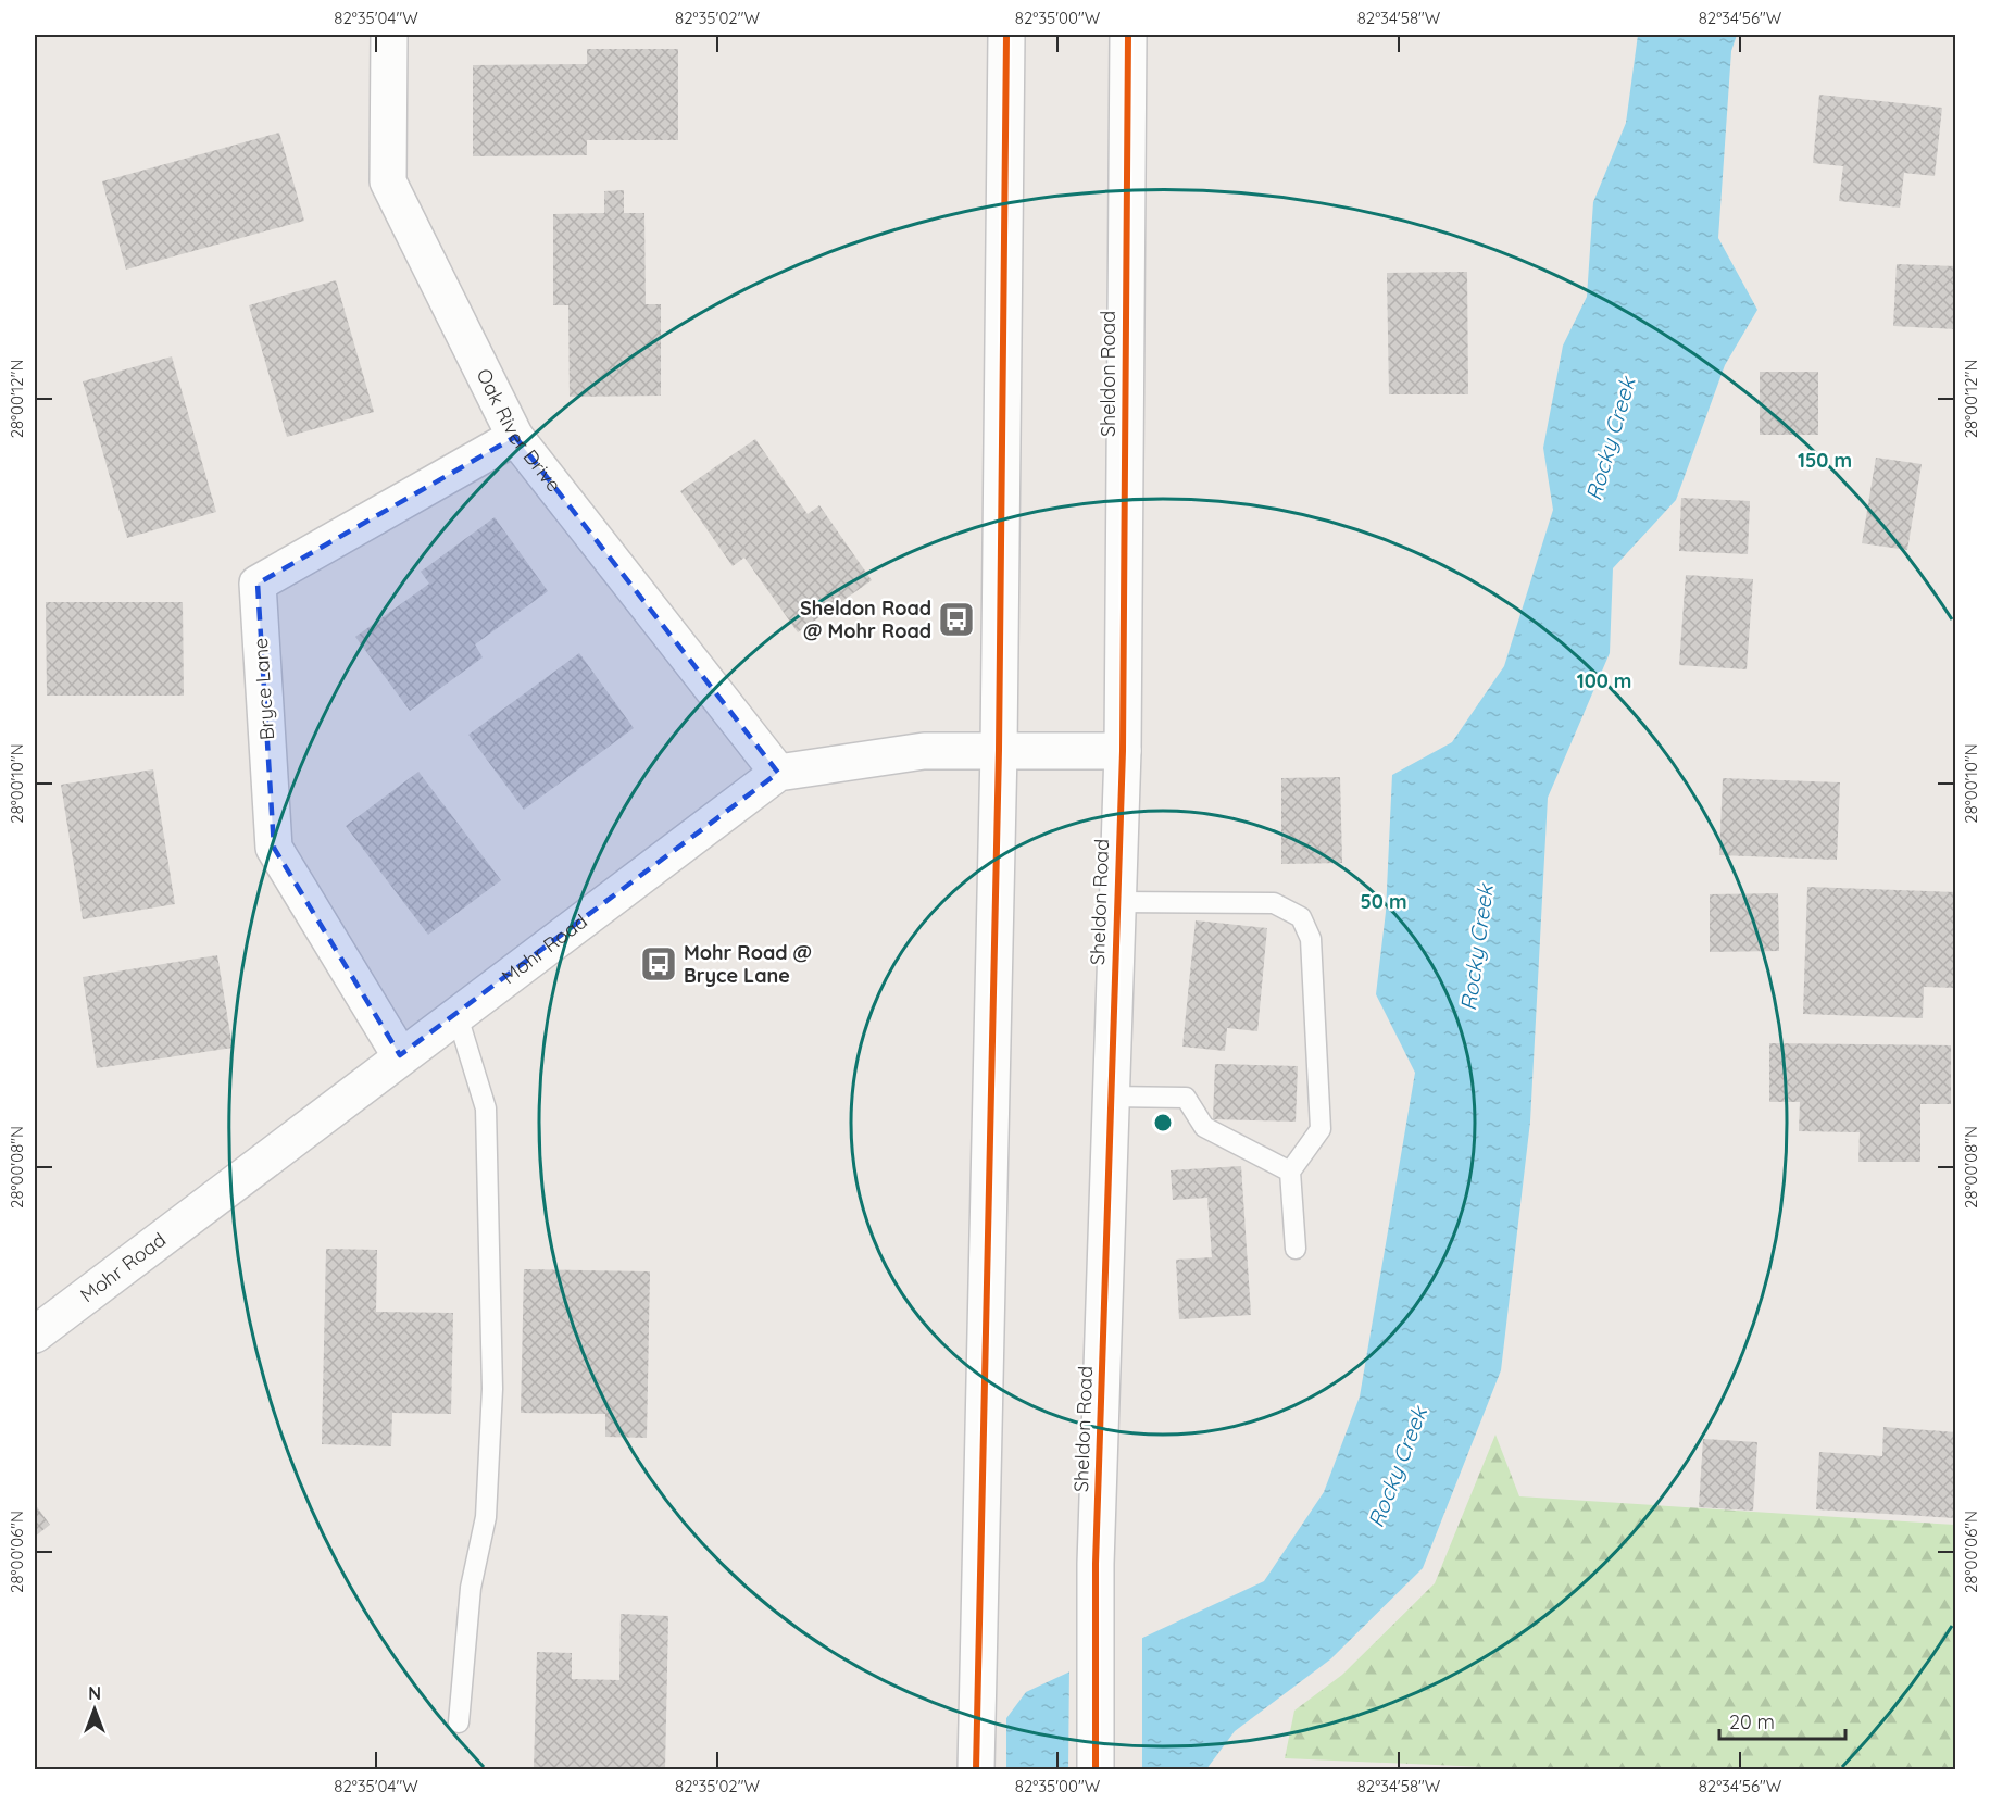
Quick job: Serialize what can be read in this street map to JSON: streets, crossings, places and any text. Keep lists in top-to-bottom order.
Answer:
{
  "streets": {
    "main road": [
      "Sheldon Road",
      "Oak River Drive",
      "Bryce Lane",
      "Mohr Road"
    ]
  },
  "crossings": [
    ["Sheldon Road", "Mohr Road"],
    ["Oak River Drive", "Bryce Lane"],
    ["Oak River Drive", "Mohr Road"],
    ["Bryce Lane", "Mohr Road"]
  ],
  "water": ["Rocky Creek"],
  "places": {
    "bus stop": ["Sheldon Road @ Mohr Road", "Mohr Road @ Bryce Lane"]
  },
  "scale_bar": "20 m",
  "north": "top",
  "coordinates": [
    "82°35'04\"W",
    "82°35'02\"W",
    "82°35'00\"W",
    "82°34'58\"W",
    "82°34'56\"W",
    "28°00'12\"N",
    "28°00'10\"N",
    "28°00'08\"N",
    "28°00'06\"N"
  ],
  "rings": ["150 m", "100 m", "50 m"]
}
